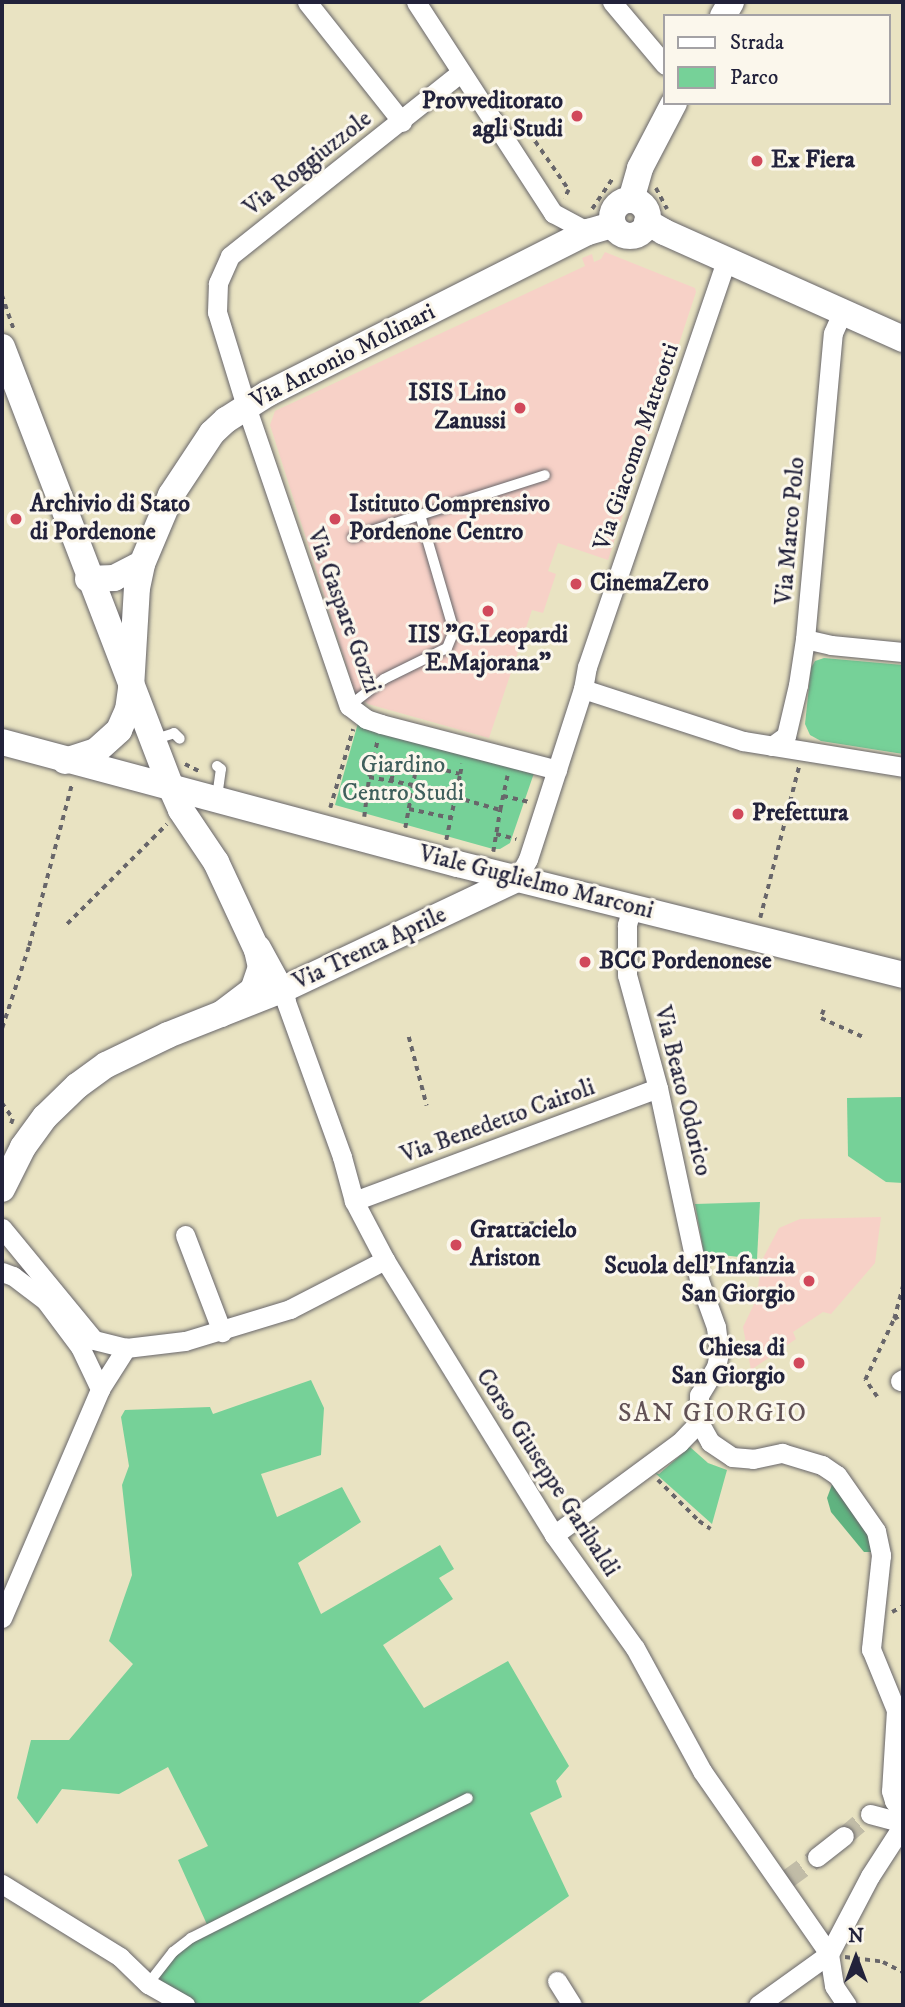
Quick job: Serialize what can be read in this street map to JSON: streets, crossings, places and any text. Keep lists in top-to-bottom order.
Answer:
{
  "streets": {
    "main road": ["Via Antonio Molinari", "Viale Guglielmo Marconi", "Via Trenta Aprile"],
    "street": [
      "Via Roggiuzzole",
      "Via Giacomo Matteotti",
      "Via Marco Polo",
      "Via Gaspare Gozzi",
      "Via Beato Odorico",
      "Via Benedetto Cairoli",
      "Corso Giuseppe Garibaldi"
    ]
  },
  "crossings": [
    ["Via Roggiuzzole", "Via Gaspare Gozzi"],
    ["Via Antonio Molinari", "Via Gaspare Gozzi"],
    ["Via Giacomo Matteotti", "Via Gaspare Gozzi"],
    ["Via Giacomo Matteotti", "Viale Guglielmo Marconi"],
    ["Via Giacomo Matteotti", "Via Trenta Aprile"],
    ["Viale Guglielmo Marconi", "Via Trenta Aprile"],
    ["Viale Guglielmo Marconi", "Via Beato Odorico"],
    ["Via Trenta Aprile", "Corso Giuseppe Garibaldi"],
    ["Via Beato Odorico", "Via Benedetto Cairoli"],
    ["Via Benedetto Cairoli", "Corso Giuseppe Garibaldi"]
  ],
  "districts": ["SAN GIORGIO"],
  "parks": ["Giardino Centro Studi"],
  "places": [
    "Provveditorato agli Studi",
    "Ex Fiera",
    "ISIS Lino Zanussi",
    "Archivio di Stato di Pordenone",
    "Istituto Comprensivo Pordenone Centro",
    "CinemaZero",
    "IIS \"G.Leopardi E.Majorana\"",
    "Prefettura",
    "BCC Pordenonese",
    "Grattacielo Ariston",
    "Scuola dell'Infanzia San Giorgio",
    "Chiesa di San Giorgio"
  ],
  "legend": ["Strada", "Parco"],
  "north": "top"
}
